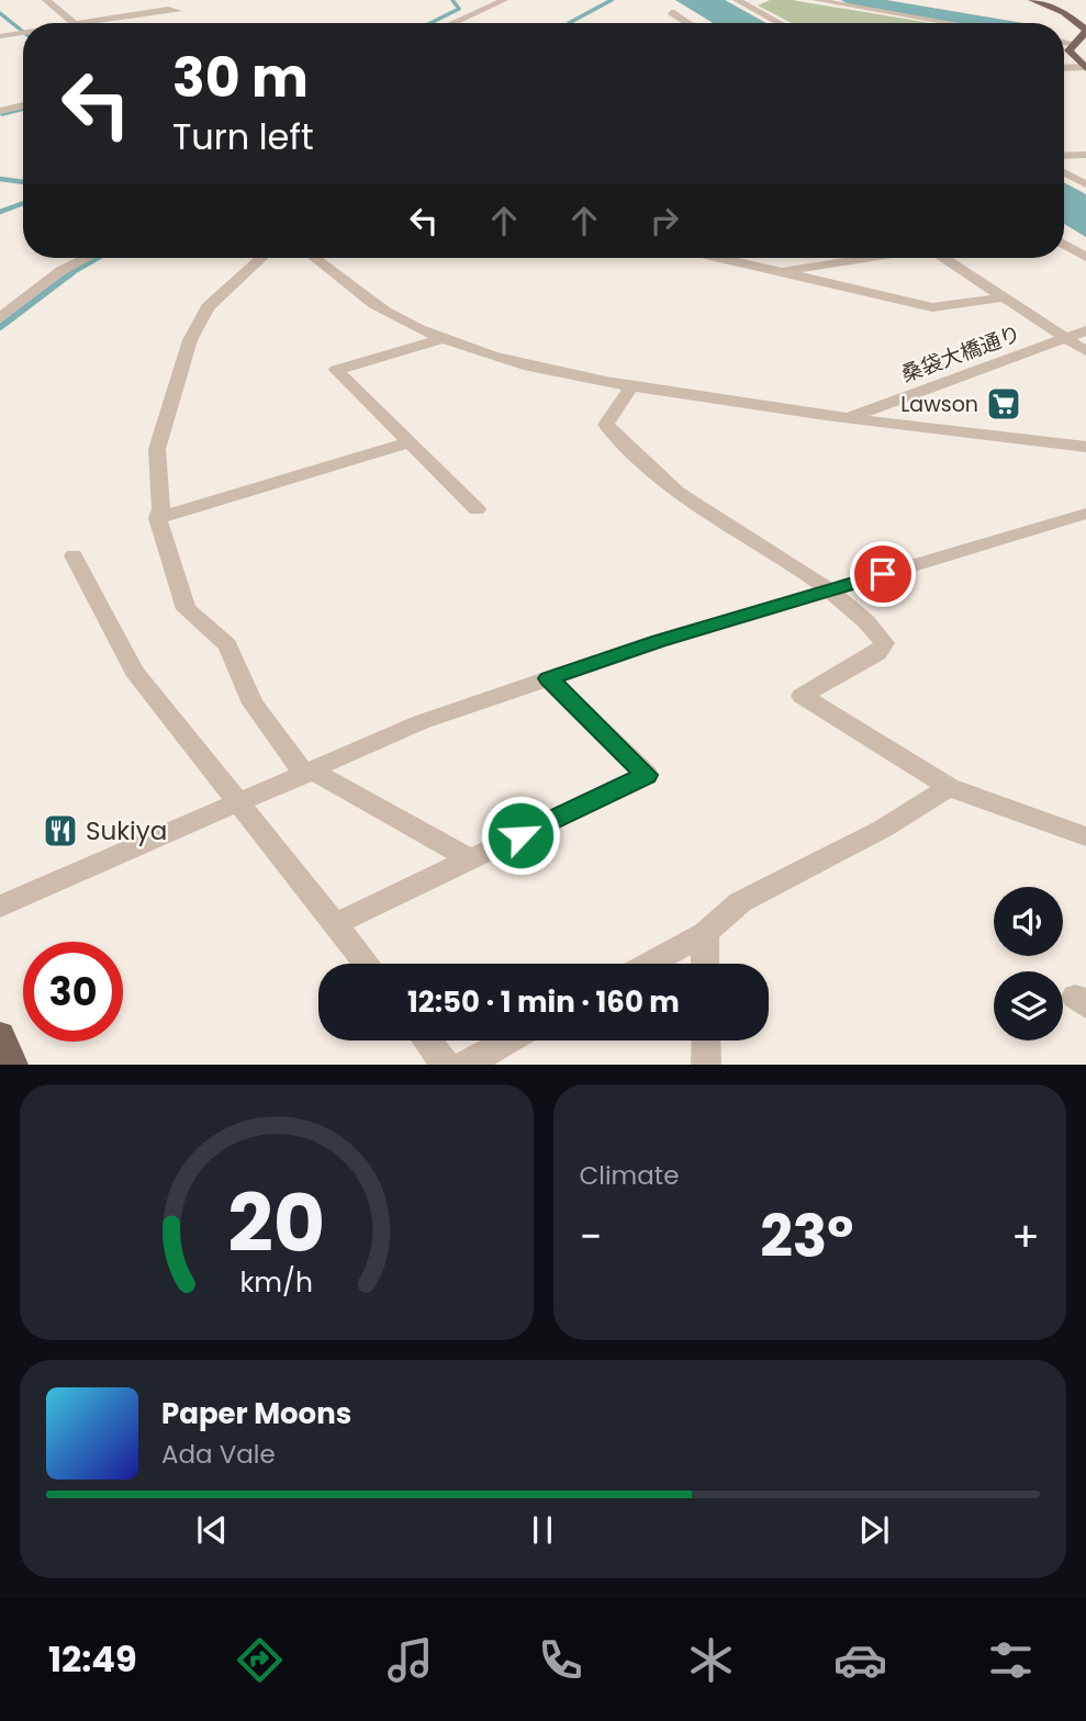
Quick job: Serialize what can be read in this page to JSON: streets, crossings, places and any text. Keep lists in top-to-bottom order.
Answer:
{
  "streets": {
    "street": ["桑袋大橋通り"]
  },
  "places": {
    "supermarket": ["Lawson"],
    "restaurant": ["Sukiya"]
  },
  "page": {
    "turn": ["30 m", "Turn left"],
    "limit": "30",
    "trip": "12:50 · 1 min · 160 m",
    "tile": "Climate",
    "heat": ["−", "23°", "+"],
    "song": ["Paper Moons", "Ada Vale"],
    "tabs": "12:49",
    "gauge": ["20", "km/h"]
  }
}
